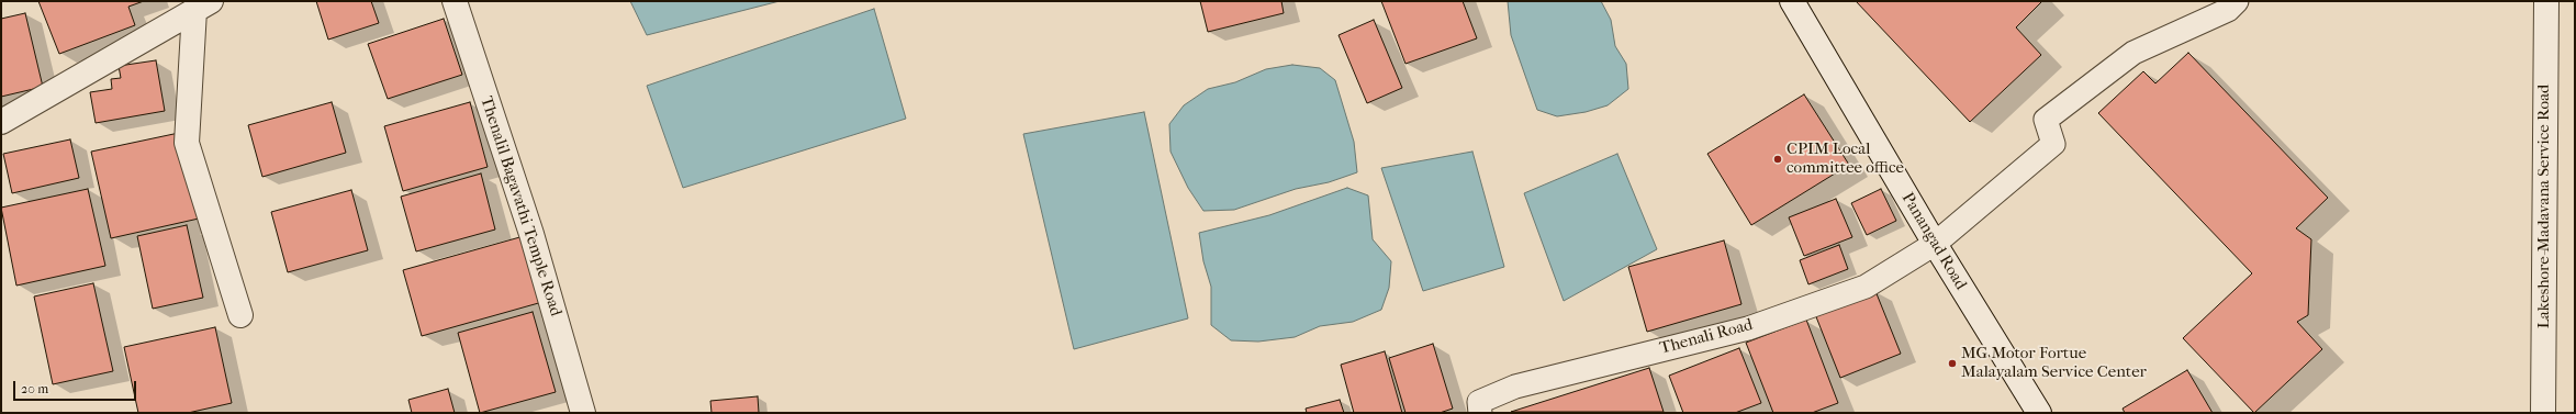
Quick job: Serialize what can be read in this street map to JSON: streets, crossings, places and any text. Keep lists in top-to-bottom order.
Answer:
{
  "streets": {
    "street": ["Thenalil Bagavathi Temple Road", "Lakeshore-Madavana Service Road", "Panangad Road"],
    "lane": ["Thenali Road"]
  },
  "crossings": [
    ["Panangad Road", "Thenali Road"]
  ],
  "places": ["CPIM Local committee office", "MG Motor Fortue Malayalam Service Center"],
  "scale_bar": "20 m"
}
